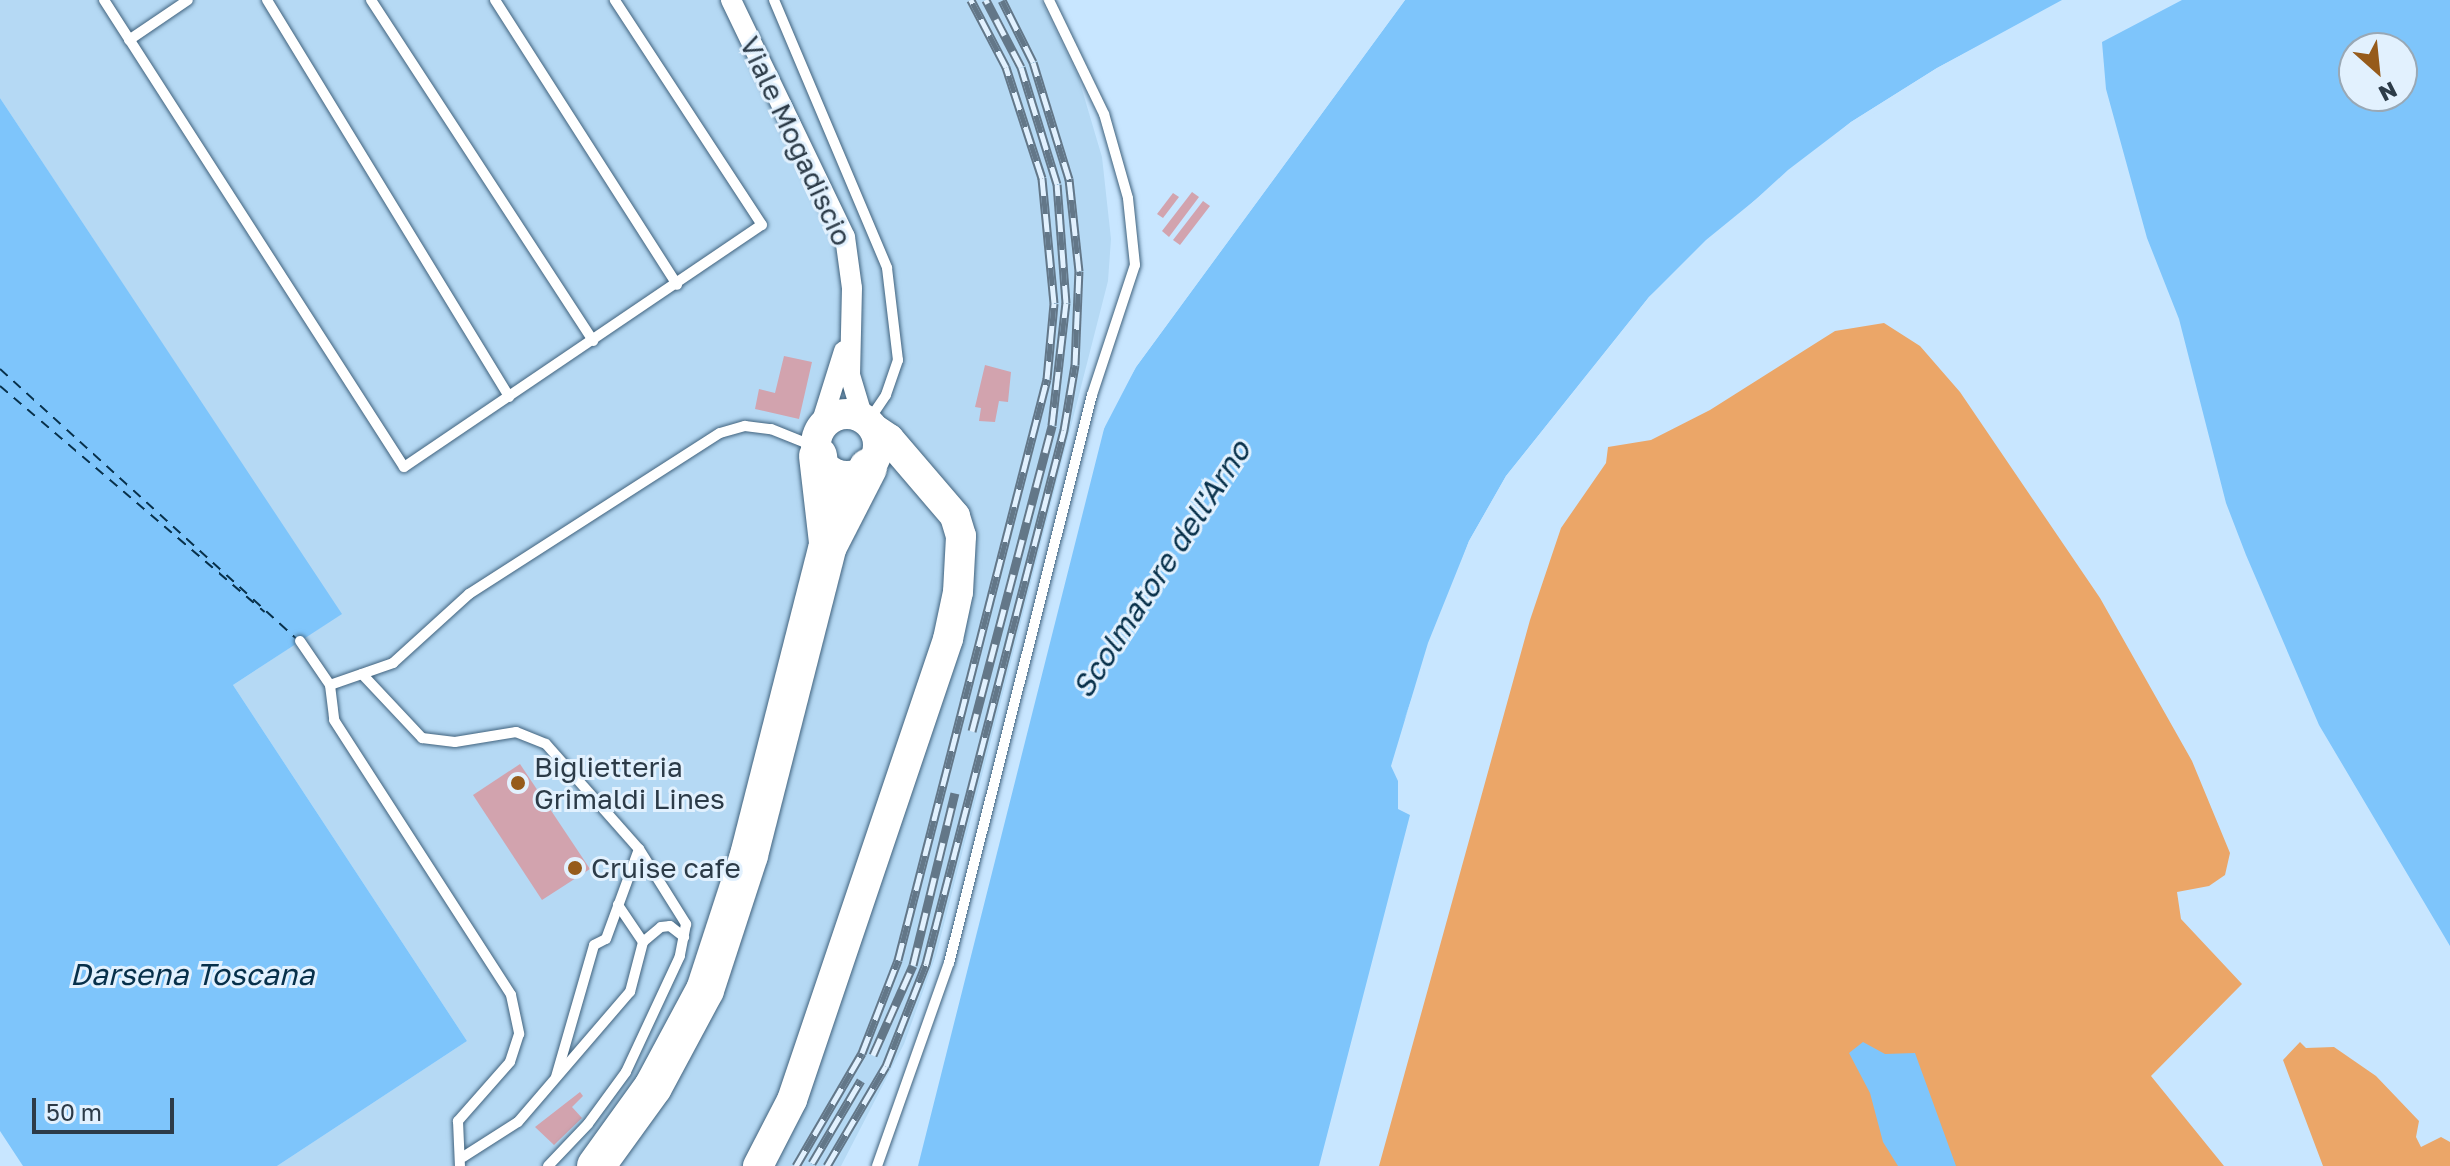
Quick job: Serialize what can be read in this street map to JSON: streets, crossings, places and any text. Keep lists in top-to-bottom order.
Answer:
{
  "streets": {
    "street": ["Viale Mogadiscio"]
  },
  "water": ["Scolmatore dell'Arno", "Darsena Toscana"],
  "places": ["Biglietteria Grimaldi Lines", "Cruise cafe"],
  "scale_bar": "50 m",
  "north": "bottom right"
}
